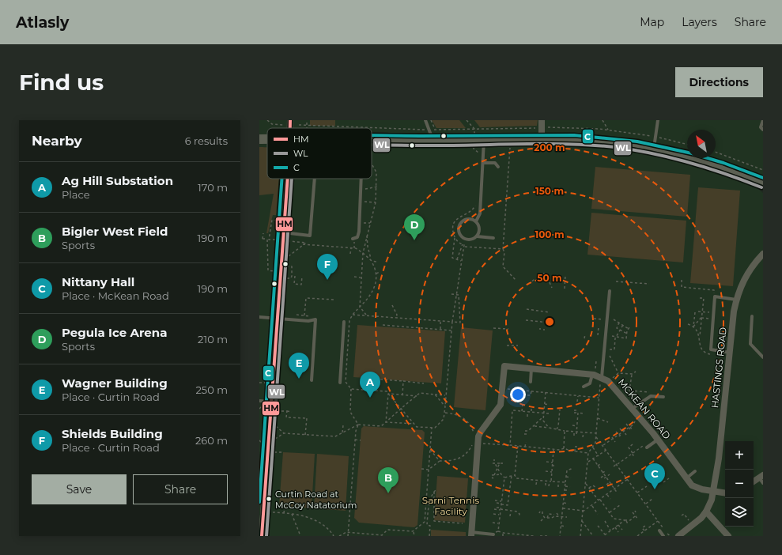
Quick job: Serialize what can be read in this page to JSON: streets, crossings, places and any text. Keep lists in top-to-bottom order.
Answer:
{
  "streets": {
    "street": ["HASTINGS ROAD", "MCKEAN ROAD"]
  },
  "crossings": [
    ["HASTINGS ROAD", "MCKEAN ROAD"]
  ],
  "parks": ["Sarni Tennis Facility"],
  "places": ["Curtin Road at McCoy Natatorium"],
  "lines": ["transit line HM", "transit line C", "transit line WL"],
  "legend": ["HM", "WL", "C"],
  "north": "top left",
  "page": {
    "header": "Atlasly",
    "nav": ["Map", "Layers", "Share"],
    "buttons": [
      "Directions",
      ["Save", "Share"]
    ],
    "title": "Find us",
    "heading": ["Nearby", "6 results"],
    "list": [
      {
        "mark": "A",
        "name": "Ag Hill Substation",
        "note": "Place",
        "value": "170 m"
      },
      {
        "mark": "B",
        "name": "Bigler West Field",
        "note": "Sports",
        "value": "190 m"
      },
      {
        "mark": "C",
        "name": "Nittany Hall",
        "note": "Place · McKean Road",
        "value": "190 m"
      },
      {
        "mark": "D",
        "name": "Pegula Ice Arena",
        "note": "Sports",
        "value": "210 m"
      },
      {
        "mark": "E",
        "name": "Wagner Building",
        "note": "Place · Curtin Road",
        "value": "250 m"
      },
      {
        "mark": "F",
        "name": "Shields Building",
        "note": "Place · Curtin Road",
        "value": "260 m"
      }
    ],
    "pins": [
      "D",
      "F",
      "E",
      "A",
      "C",
      "B"
    ],
    "map_buttons": ["+", "−"]
  },
  "rings": [
    "200 m",
    "150 m",
    "100 m",
    "50 m"
  ]
}
